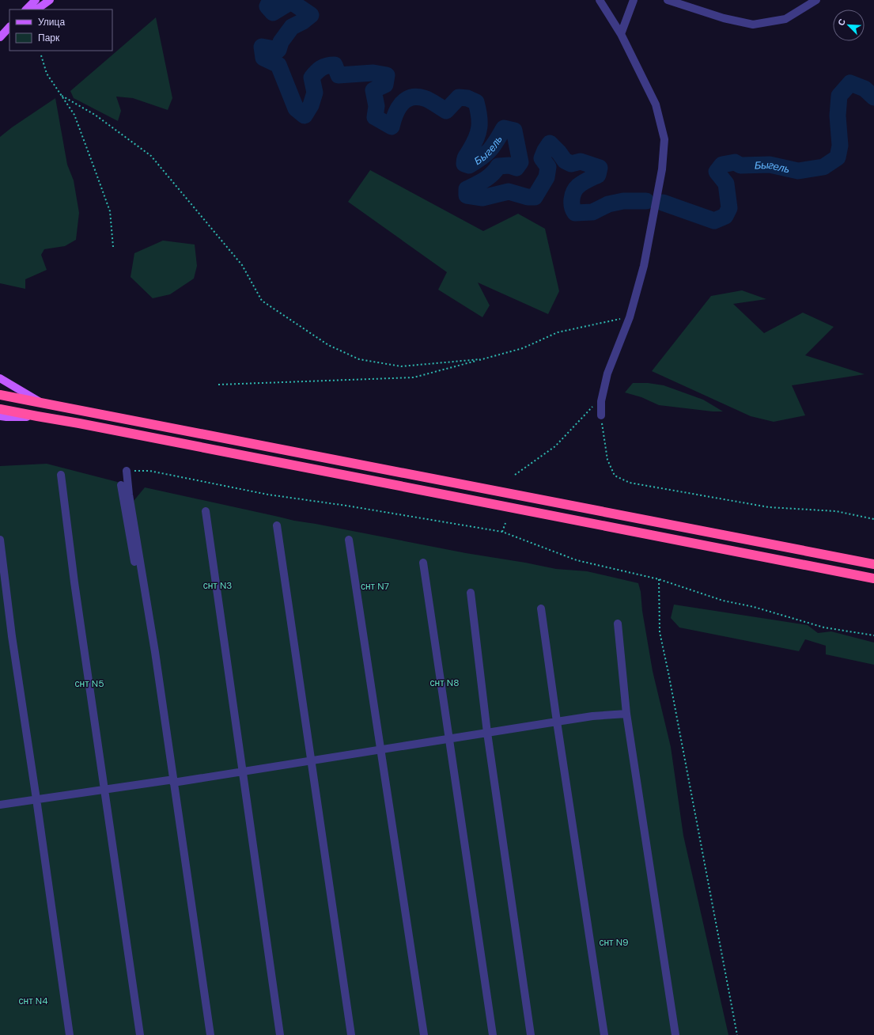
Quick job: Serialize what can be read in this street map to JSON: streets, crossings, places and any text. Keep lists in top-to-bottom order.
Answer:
{
  "water": ["Быгель"],
  "parks": [
    "снт N3",
    "снт N7",
    "снт N8",
    "снт N5",
    "снт N9",
    "снт N4"
  ],
  "legend": ["Улица", "Парк"],
  "north": "top left"
}
